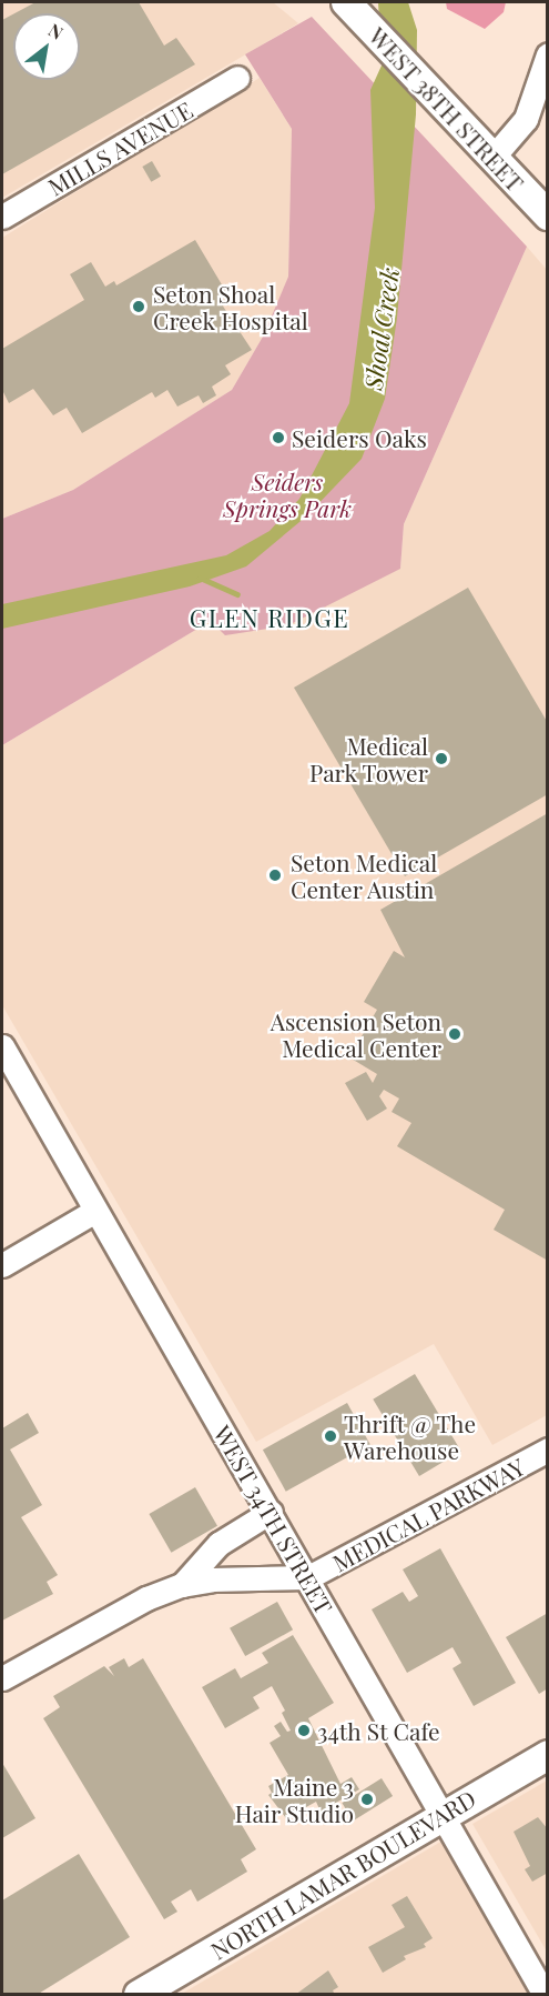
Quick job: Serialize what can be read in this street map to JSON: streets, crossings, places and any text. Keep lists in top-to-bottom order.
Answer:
{
  "streets": {
    "main road": ["WEST 38TH STREET", "NORTH LAMAR BOULEVARD"],
    "street": ["MILLS AVENUE", "MEDICAL PARKWAY", "WEST 34TH STREET"]
  },
  "crossings": [
    ["MEDICAL PARKWAY", "WEST 34TH STREET"],
    ["WEST 34TH STREET", "NORTH LAMAR BOULEVARD"]
  ],
  "districts": ["GLEN RIDGE"],
  "water": ["Shoal Creek"],
  "parks": ["Seiders Springs Park"],
  "places": [
    "Seton Shoal Creek Hospital",
    "Seiders Oaks",
    "Medical Park Tower",
    "Seton Medical Center Austin",
    "Ascension Seton Medical Center",
    "Thrift @ The Warehouse",
    "34th St Cafe",
    "Maine 3 Hair Studio"
  ],
  "north": "top right"
}
